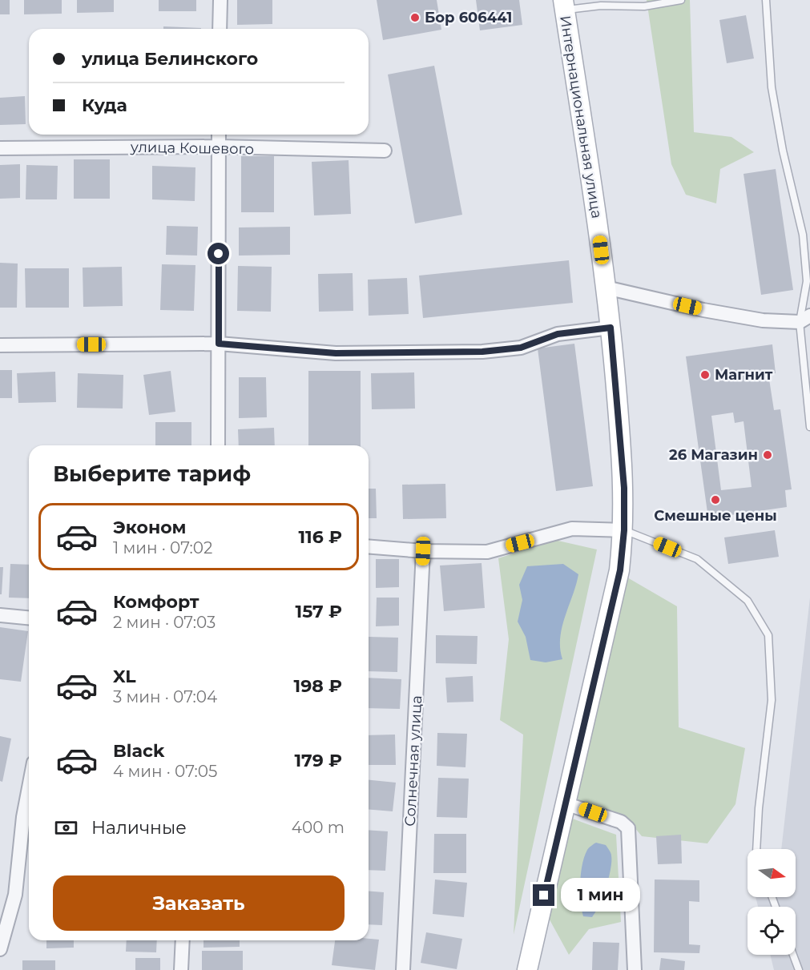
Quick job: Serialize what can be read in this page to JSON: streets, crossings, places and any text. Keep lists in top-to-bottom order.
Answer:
{
  "streets": {
    "main road": ["Интернациональная улица"],
    "street": ["улица Кошевого", "Солнечная улица"]
  },
  "places": [
    "Бор 606441",
    "Магнит",
    "26 Магазин",
    "Смешные цены"
  ],
  "north": "right",
  "page": {
    "banner": ["улица Белинского", "Куда"],
    "heading": "Выберите тариф",
    "list": [
      {
        "name": "Эконом",
        "note": "1 мин · 07:02",
        "value": "116 ₽"
      },
      {
        "name": "Комфорт",
        "note": "2 мин · 07:03",
        "value": "157 ₽"
      },
      {
        "name": "XL",
        "note": "3 мин · 07:04",
        "value": "198 ₽"
      },
      {
        "name": "Black",
        "note": "4 мин · 07:05",
        "value": "179 ₽"
      }
    ],
    "pay": ["Наличные", "400 m"],
    "buttons": "Заказать",
    "bubble": "1 мин"
  }
}
